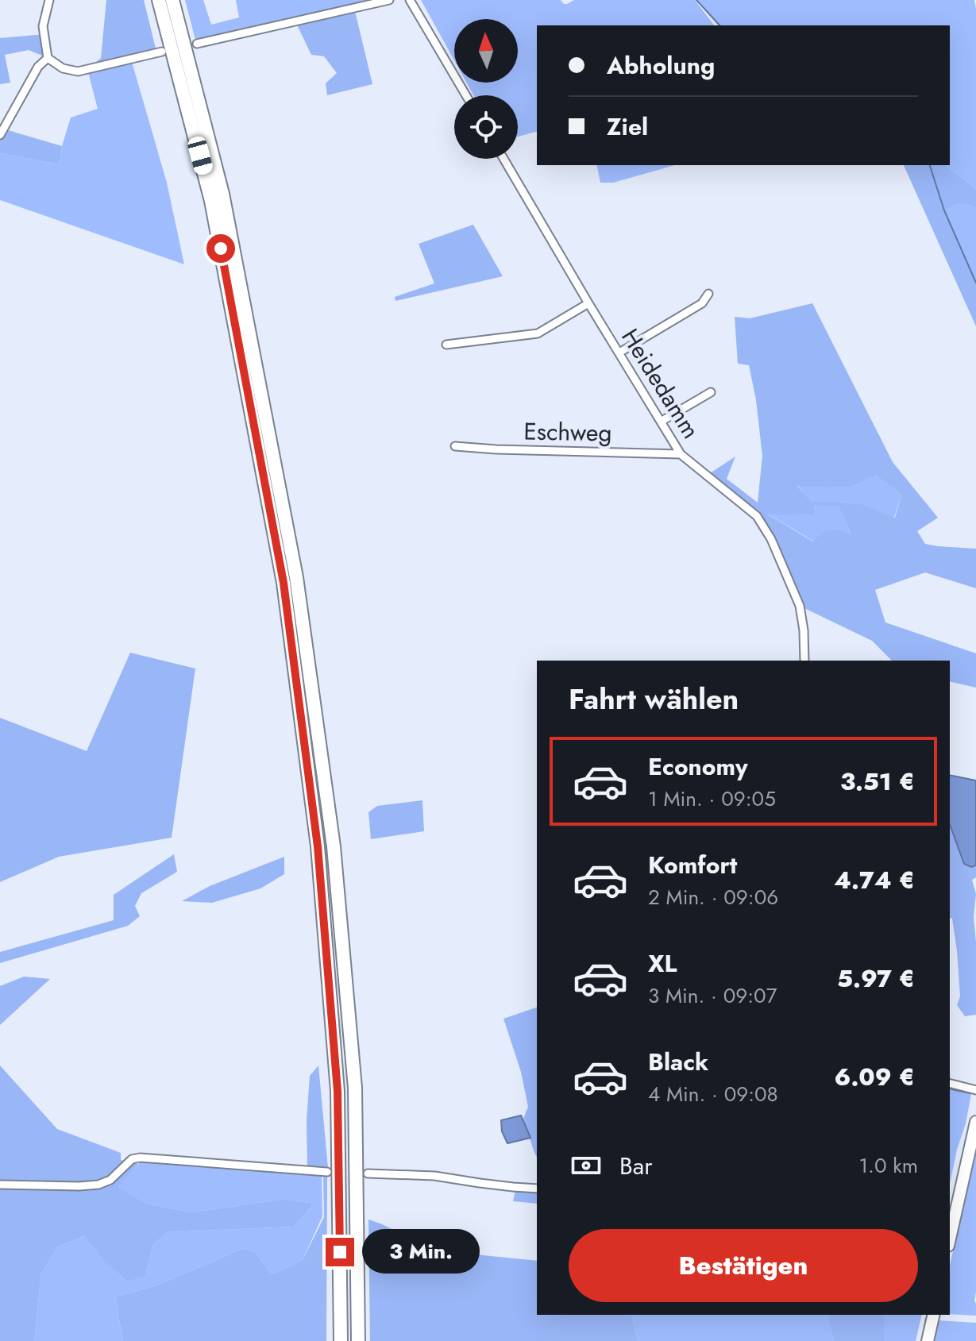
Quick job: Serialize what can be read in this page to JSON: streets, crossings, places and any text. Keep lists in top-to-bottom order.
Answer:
{
  "streets": {
    "street": ["Heidedamm", "Eschweg"]
  },
  "crossings": [
    ["Heidedamm", "Eschweg"]
  ],
  "north": "top",
  "page": {
    "banner": ["Abholung", "Ziel"],
    "heading": "Fahrt wählen",
    "list": [
      {
        "name": "Economy",
        "note": "1 Min. · 09:05",
        "value": "3.51 €"
      },
      {
        "name": "Komfort",
        "note": "2 Min. · 09:06",
        "value": "4.74 €"
      },
      {
        "name": "XL",
        "note": "3 Min. · 09:07",
        "value": "5.97 €"
      },
      {
        "name": "Black",
        "note": "4 Min. · 09:08",
        "value": "6.09 €"
      }
    ],
    "pay": ["Bar", "1.0 km"],
    "buttons": "Bestätigen",
    "bubble": "3 Min."
  }
}
